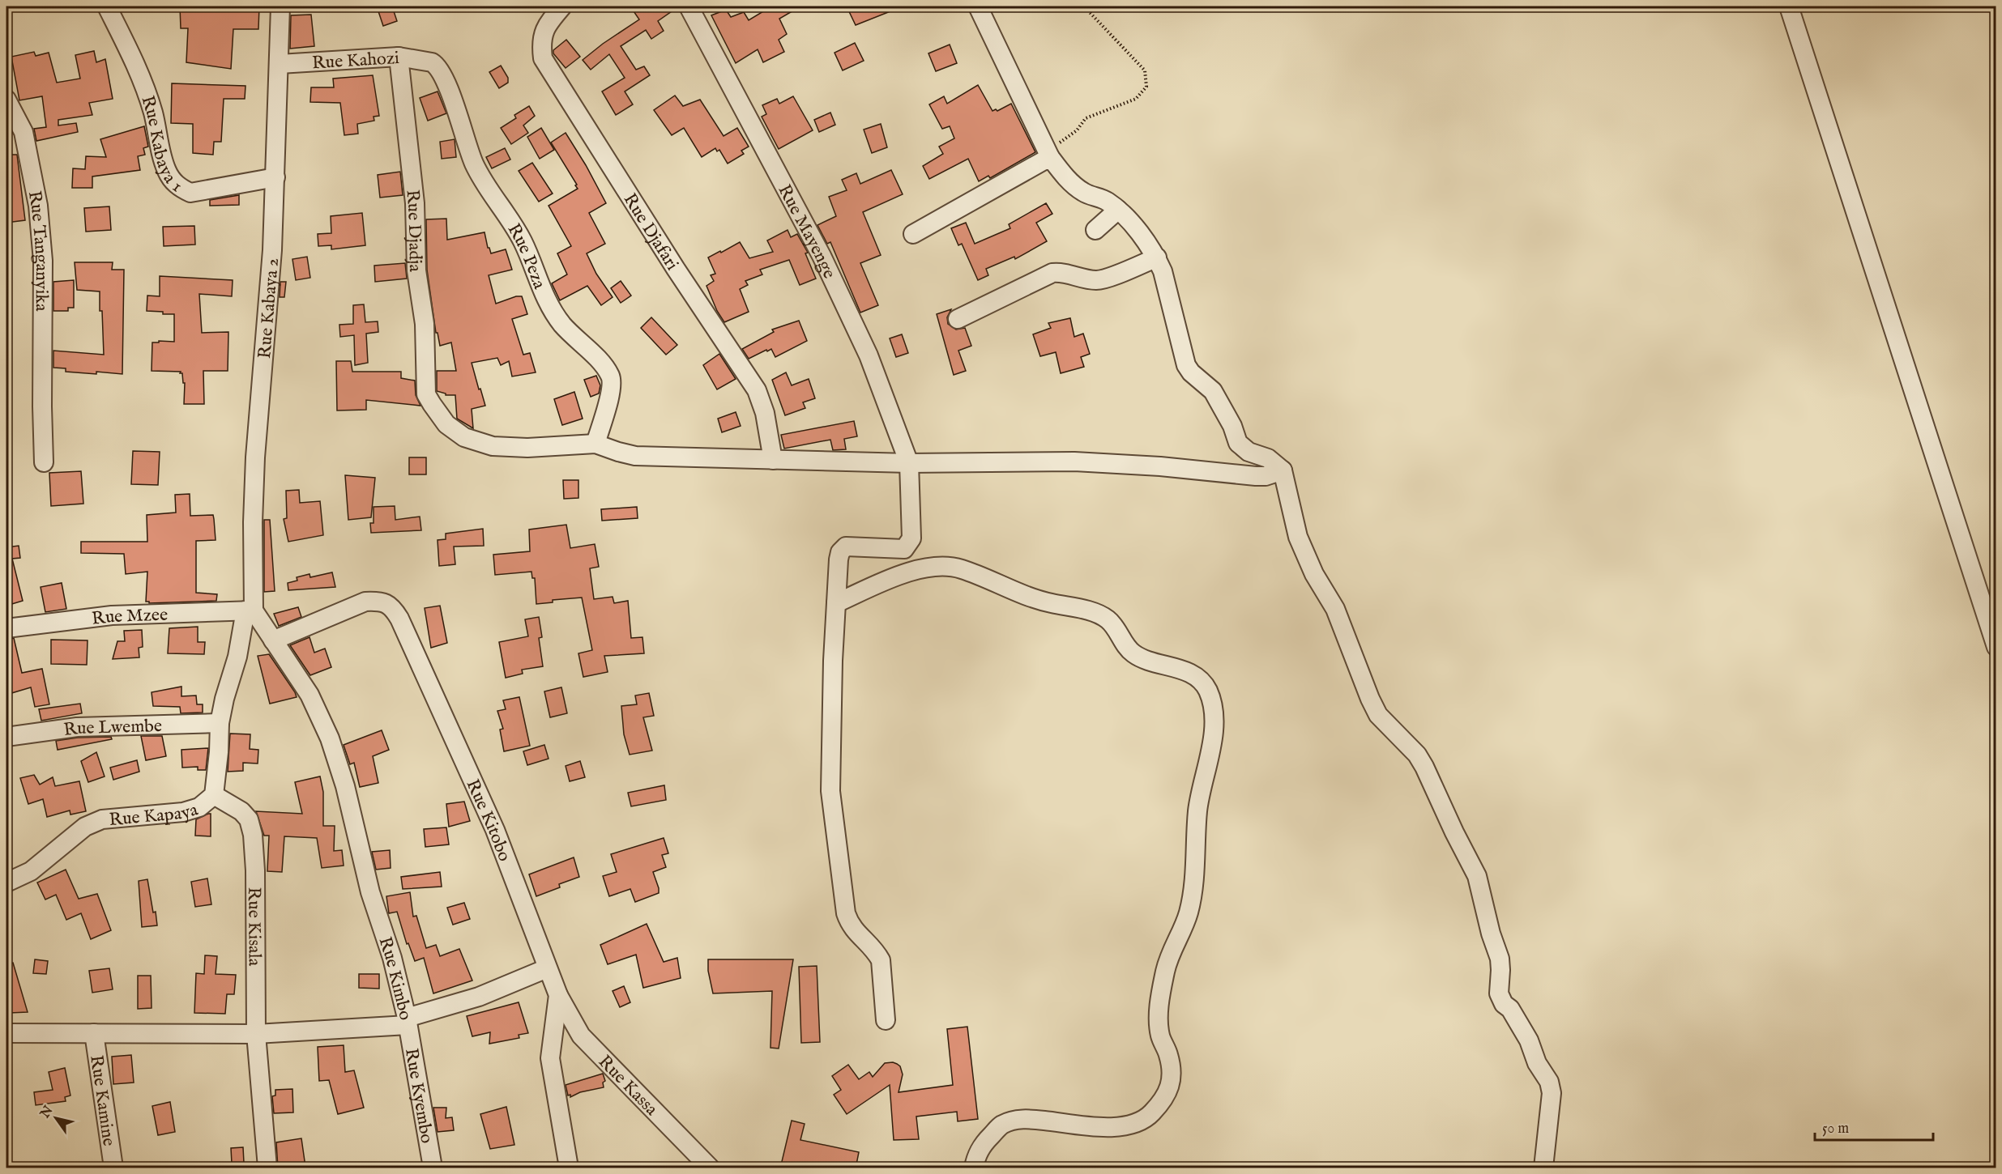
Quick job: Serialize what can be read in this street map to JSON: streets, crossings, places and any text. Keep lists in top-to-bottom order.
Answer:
{
  "streets": {
    "street": [
      "Rue Kahozi",
      "Rue Kabaya 1",
      "Rue Djadja",
      "Rue Djafari",
      "Rue Mayenge",
      "Rue Tanganyika",
      "Rue Peza",
      "Rue Kabaya 2",
      "Rue Mzee",
      "Rue Lwembe",
      "Rue Kapaya",
      "Rue Kitobo",
      "Rue Kisala",
      "Rue Kimbo",
      "Rue Kassa",
      "Rue Kyembo",
      "Rue Kamine"
    ]
  },
  "crossings": [
    ["Rue Kahozi", "Rue Djadja"],
    ["Rue Kahozi", "Rue Peza"],
    ["Rue Kahozi", "Rue Kabaya 2"],
    ["Rue Kabaya 1", "Rue Kabaya 2"],
    ["Rue Djadja", "Rue Peza"],
    ["Rue Kabaya 2", "Rue Mzee"],
    ["Rue Kabaya 2", "Rue Kapaya"],
    ["Rue Kabaya 2", "Rue Kimbo"],
    ["Rue Mzee", "Rue Kapaya"],
    ["Rue Mzee", "Rue Kimbo"],
    ["Rue Lwembe", "Rue Kapaya"],
    ["Rue Kapaya", "Rue Kisala"],
    ["Rue Kapaya", "Rue Kimbo"],
    ["Rue Kitobo", "Rue Kimbo"],
    ["Rue Kitobo", "Rue Kassa"],
    ["Rue Kisala", "Rue Kimbo"],
    ["Rue Kimbo", "Rue Kyembo"],
    ["Rue Kimbo", "Rue Kamine"]
  ],
  "scale_bar": "50 m",
  "north": "top left"
}
